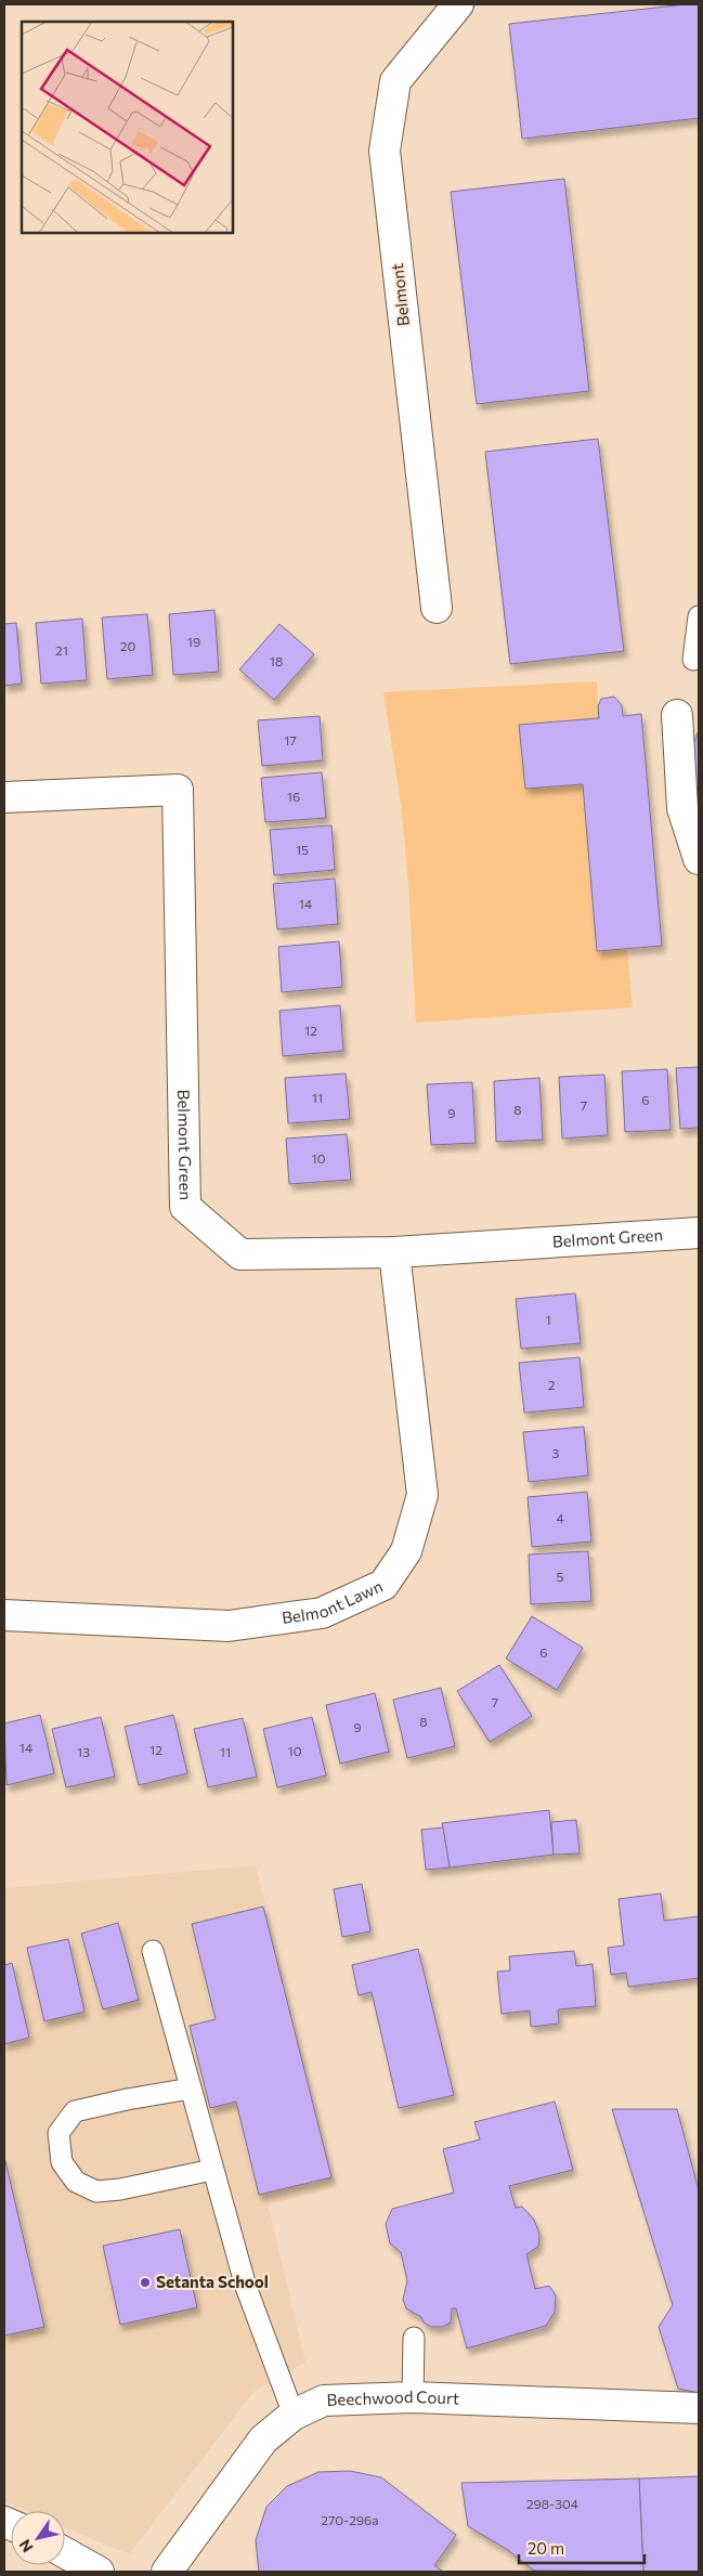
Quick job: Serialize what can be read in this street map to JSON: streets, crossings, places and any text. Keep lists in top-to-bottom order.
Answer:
{
  "streets": {
    "street": [
      "Belmont",
      "Belmont Green",
      "Belmont Lawn",
      "Beechwood Court"
    ]
  },
  "crossings": [
    ["Belmont Green", "Belmont Lawn"]
  ],
  "places": ["Setanta School"],
  "house_numbers": [
    "19",
    "20",
    "21",
    "18",
    "17",
    "16",
    "15",
    "14",
    "12",
    "11",
    "6",
    "7",
    "8",
    "9",
    "10",
    "1",
    "2",
    "3",
    "4",
    "5",
    "6",
    "7",
    "8",
    "9",
    "14",
    "12",
    "10",
    "13",
    "11",
    "298-304",
    "270-296a"
  ],
  "scale_bar": "20 m",
  "north": "bottom left"
}
